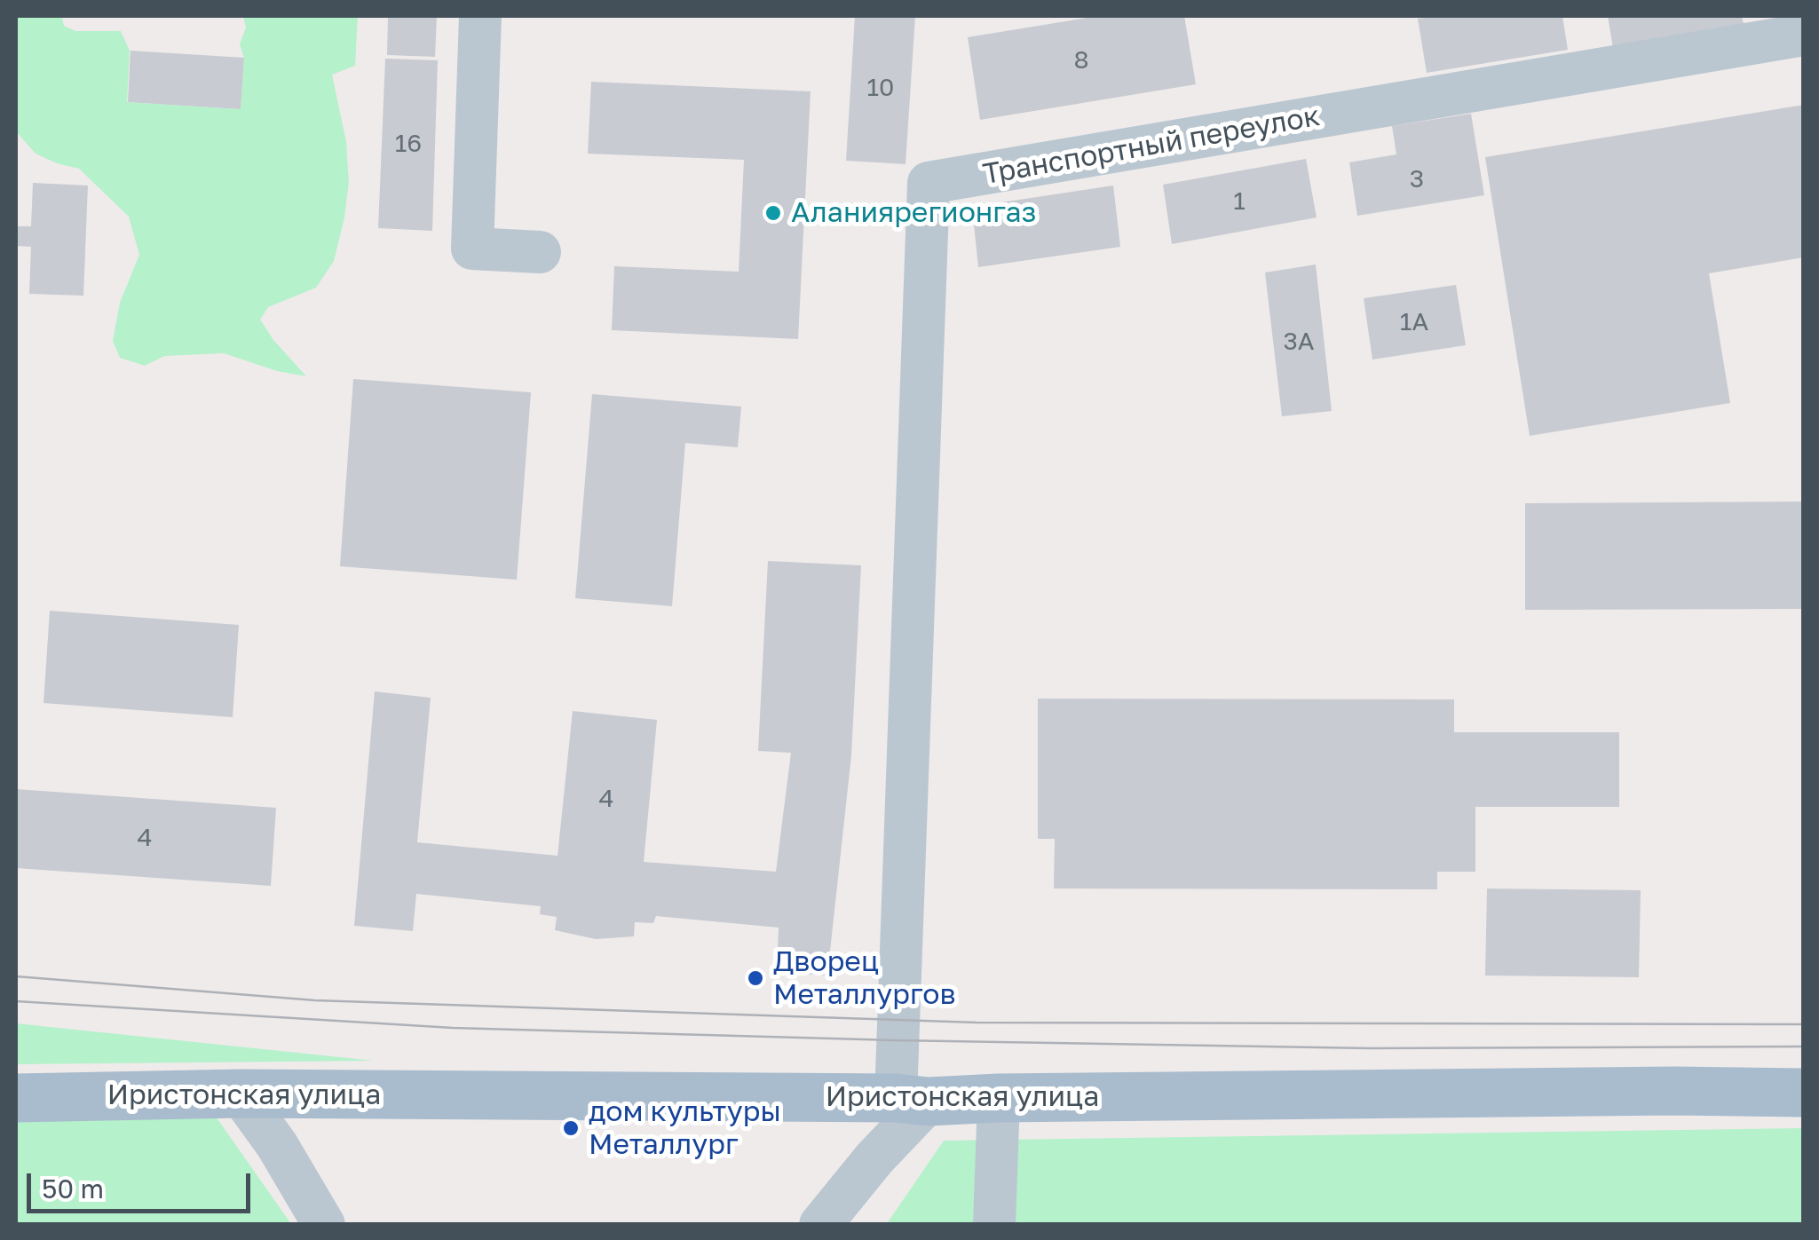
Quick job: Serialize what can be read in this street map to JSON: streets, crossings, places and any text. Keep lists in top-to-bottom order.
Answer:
{
  "streets": {
    "main road": ["Иристонская улица"],
    "street": ["Транспортный переулок"]
  },
  "crossings": [
    ["Транспортный переулок", "Иристонская улица"]
  ],
  "places": ["Аланиярегионгаз", "Дворец Металлургов", "дом культуры Металлург"],
  "house_numbers": [
    "8",
    "10",
    "16",
    "3",
    "1",
    "1А",
    "3А",
    "4",
    "4"
  ],
  "scale_bar": "50 m"
}
